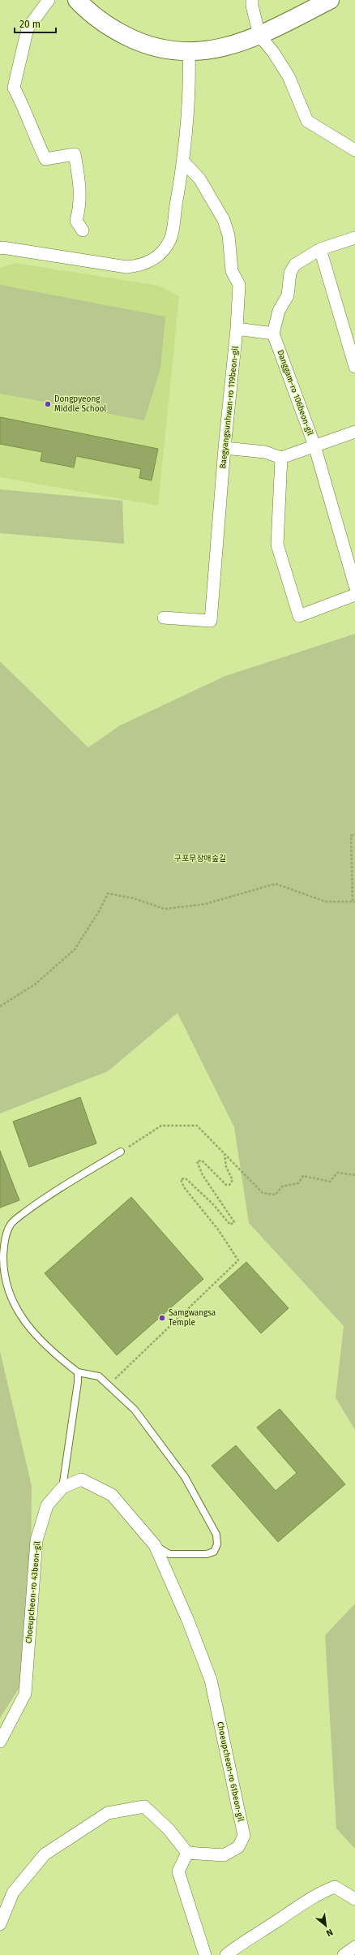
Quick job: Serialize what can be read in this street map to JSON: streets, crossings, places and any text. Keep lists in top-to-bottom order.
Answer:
{
  "streets": {
    "street": [
      "Danggam-ro 106beon-gil",
      "Baegyangsunhwan-ro 119beon-gil",
      "Choeupcheon-ro 43beon-gil",
      "Choeupcheon-ro 61beon-gil"
    ]
  },
  "parks": ["구포무장애숲길"],
  "places": ["Dongpyeong Middle School", "Samgwangsa Temple"],
  "scale_bar": "20 m",
  "north": "bottom right"
}
